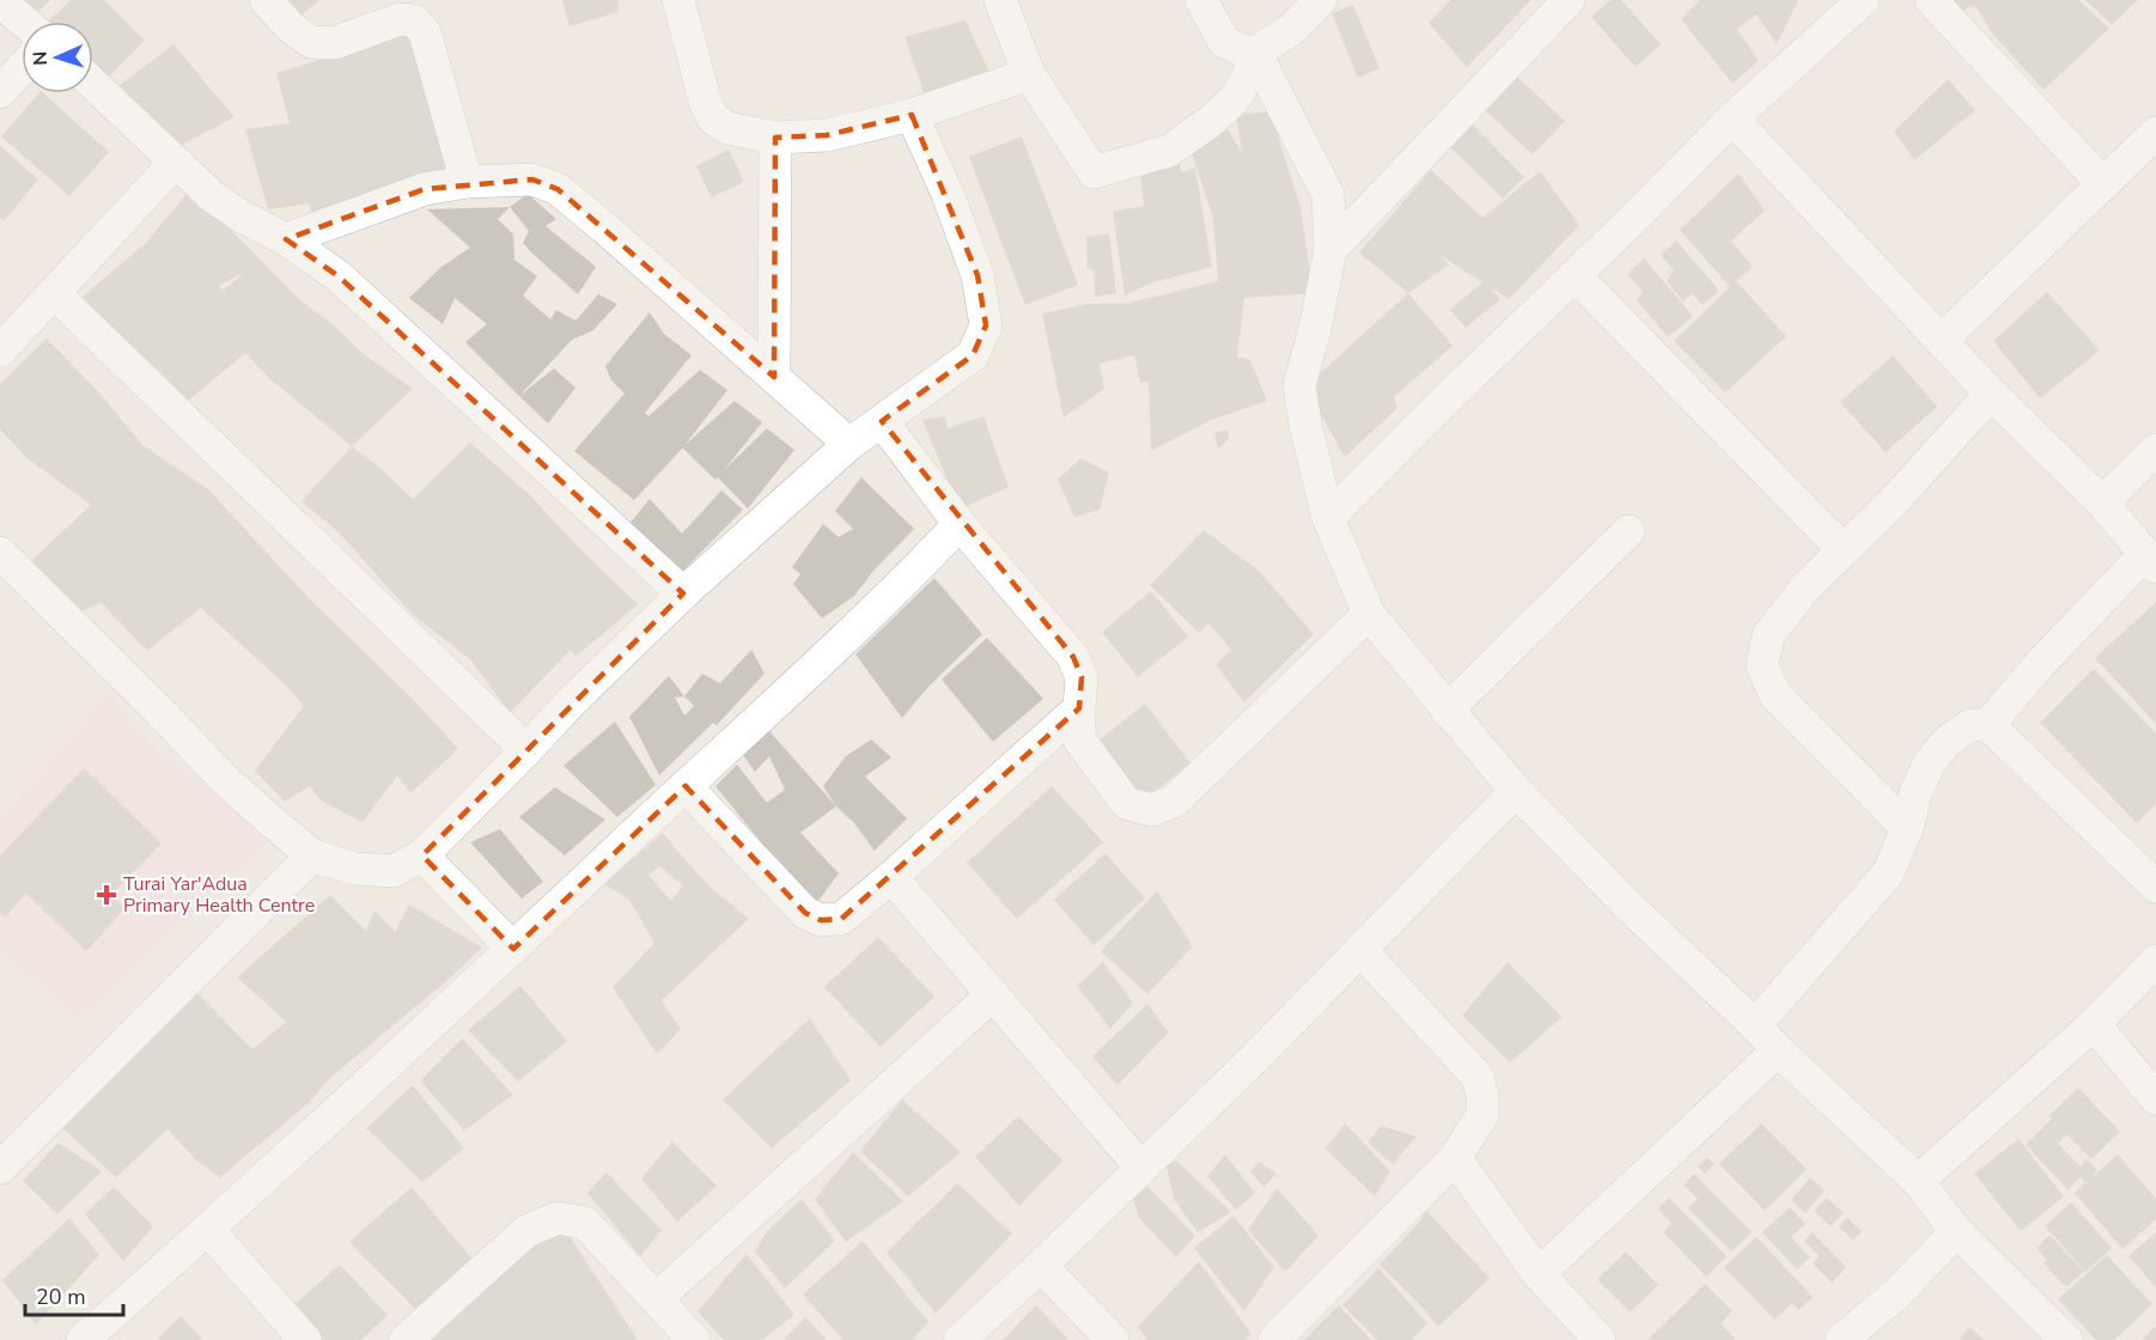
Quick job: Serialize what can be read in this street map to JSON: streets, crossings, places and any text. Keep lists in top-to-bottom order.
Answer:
{
  "places": {
    "health": ["Turai Yar'Adua Primary Health Centre"]
  },
  "scale_bar": "20 m",
  "north": "left"
}
